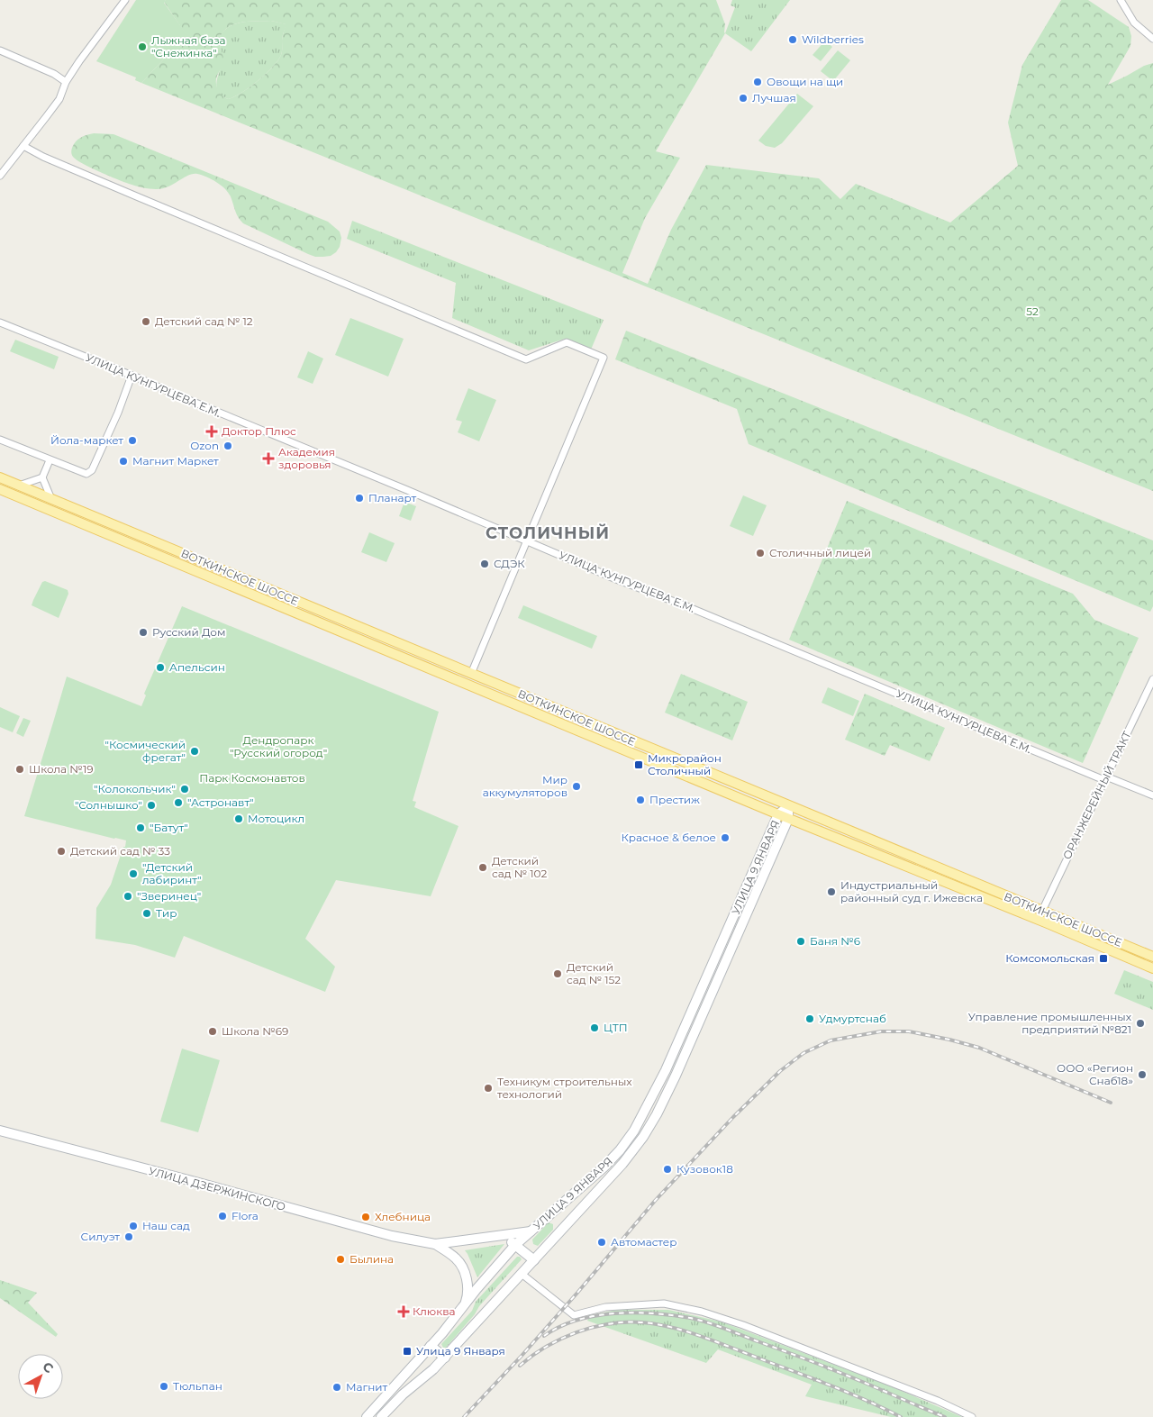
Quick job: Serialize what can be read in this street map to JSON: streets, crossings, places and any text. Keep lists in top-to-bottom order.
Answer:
{
  "streets": {
    "main road": ["ВОТКИНСКОЕ ШОССЕ", "УЛИЦА 9 ЯНВАРЯ", "УЛИЦА ДЗЕРЖИНСКОГО"],
    "street": ["УЛИЦА КУНГУРЦЕВА Е.М.", "ОРАНЖЕРЕЙНЫЙ ТРАКТ"]
  },
  "crossings": [
    ["УЛИЦА КУНГУРЦЕВА Е.М.", "ОРАНЖЕРЕЙНЫЙ ТРАКТ"],
    ["ВОТКИНСКОЕ ШОССЕ", "ОРАНЖЕРЕЙНЫЙ ТРАКТ"],
    ["ВОТКИНСКОЕ ШОССЕ", "УЛИЦА 9 ЯНВАРЯ"],
    ["УЛИЦА 9 ЯНВАРЯ", "УЛИЦА ДЗЕРЖИНСКОГО"]
  ],
  "districts": ["СТОЛИЧНЫЙ"],
  "parks": ["52", "Дендропарк \"Русский огород\"", "Парк Космонавтов"],
  "places": {
    "other": [
      "Wildberries",
      "Лыжная база \"Снежинка\"",
      "Овощи на щи",
      "Лучшая",
      "Детский сад № 12",
      "Йола-маркет",
      "Ozon",
      "Магнит Маркет",
      "Планарт",
      "Столичный лицей",
      "СДЭК",
      "Русский Дом",
      "Апельсин",
      "\"Космический фрегат\"",
      "Школа №19",
      "Мир аккумуляторов",
      "\"Колокольчик\"",
      "Престиж",
      "\"Астронавт\"",
      "\"Солнышко\"",
      "Мотоцикл",
      "\"Батут\"",
      "Красное & белое",
      "Детский сад № 33",
      "Детский сад № 102",
      "\"Детский лабиринт\"",
      "Индустриальный районный суд г. Ижевска",
      "\"Зверинец\"",
      "Тир",
      "Баня №6",
      "Детский сад № 152",
      "Удмуртснаб",
      "Управление промышленных предприятий №821",
      "ЦТП",
      "Школа №69",
      "ООО «Регион Снаб18»",
      "Техникум строительных технологий",
      "Кузовок18",
      "Flora",
      "Хлебница",
      "Наш сад",
      "Силуэт",
      "Автомастер",
      "Былина",
      "Тюльпан",
      "Магнит"
    ],
    "health": ["Доктор Плюс", "Академия здоровья", "Клюква"],
    "transit": ["Микрорайон Столичный", "Комсомольская", "Улица 9 Января"]
  },
  "north": "top right"
}
